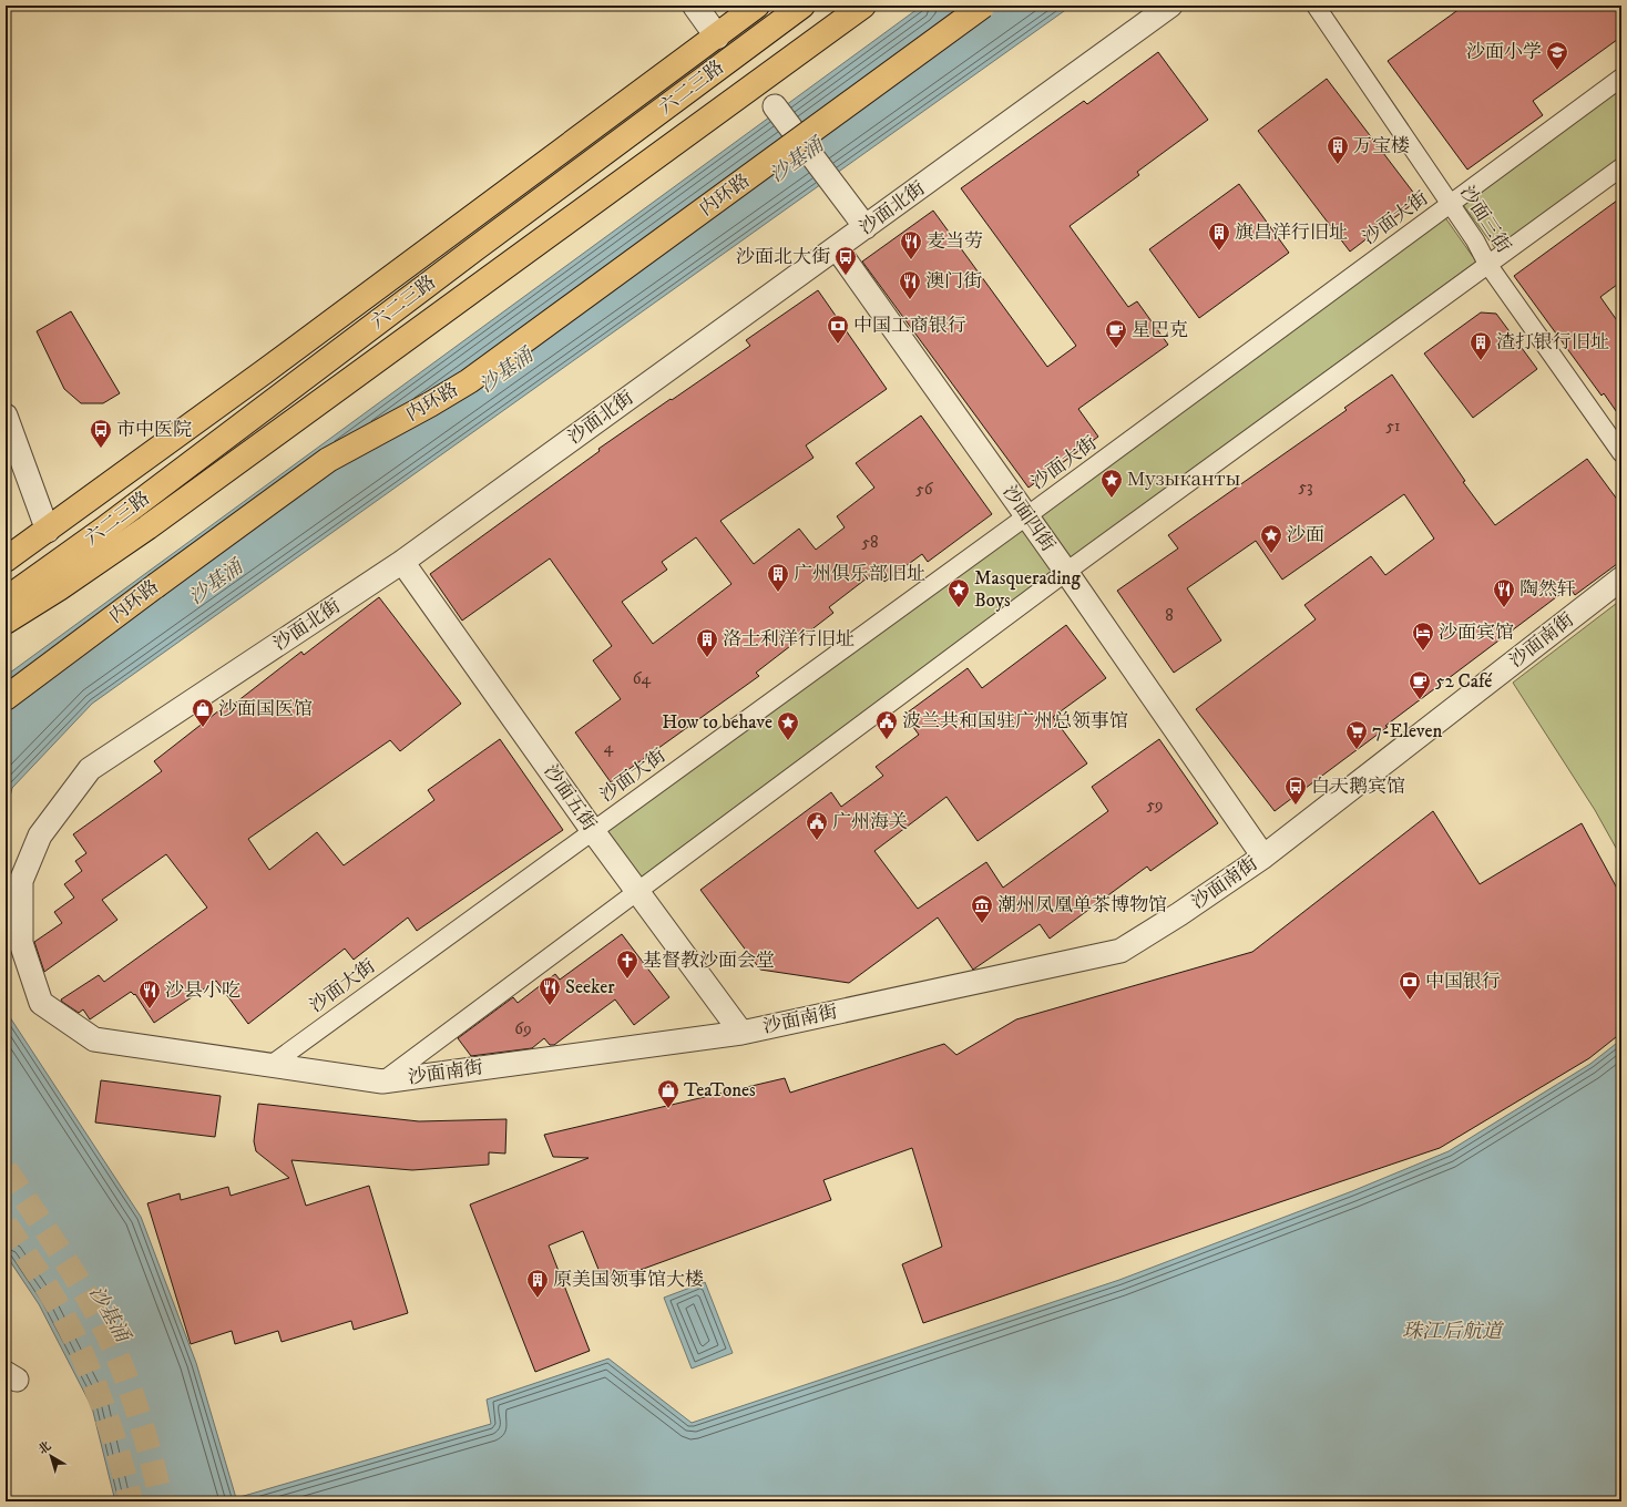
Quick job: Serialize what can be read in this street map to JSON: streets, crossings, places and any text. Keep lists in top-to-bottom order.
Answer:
{
  "streets": {
    "main road": ["六二三路", "内环路"],
    "street": [
      "沙面北街",
      "沙面大街",
      "沙面三街",
      "沙面四街",
      "沙面南街",
      "沙面五街"
    ]
  },
  "crossings": [
    ["沙面北街", "沙面四街"],
    ["沙面北街", "沙面南街"],
    ["沙面北街", "沙面五街"],
    ["沙面大街", "沙面三街"],
    ["沙面大街", "沙面四街"],
    ["沙面大街", "沙面南街"],
    ["沙面大街", "沙面五街"],
    ["沙面四街", "沙面南街"],
    ["沙面南街", "沙面五街"]
  ],
  "water": ["沙基涌", "珠江后航道"],
  "places": {
    "school or university": ["沙面小学"],
    "building": [
      "万宝楼",
      "旗昌洋行旧址",
      "渣打银行旧址",
      "广州俱乐部旧址",
      "洛士利洋行旧址",
      "原美国领事馆大楼"
    ],
    "restaurant": [
      "麦当劳",
      "澳门街",
      "陶然轩",
      "Seeker",
      "沙县小吃"
    ],
    "bus stop": ["沙面北大街", "市中医院", "白天鹅宾馆"],
    "bank": ["中国工商银行", "中国银行"],
    "cafe": ["星巴克", "52 Café"],
    "place": [
      "Музыканты",
      "沙面",
      "Masquerading Boys",
      "How to behave"
    ],
    "hotel": ["沙面宾馆"],
    "shop": ["沙面国医馆", "TeaTones"],
    "public building": ["波兰共和国驻广州总领事馆", "广州海关"],
    "supermarket": ["7-Eleven"],
    "museum": ["潮州凤凰单茶博物馆"],
    "church": ["基督教沙面会堂"]
  },
  "house_numbers": [
    "51",
    "53",
    "56",
    "58",
    "8",
    "64",
    "4",
    "59",
    "69"
  ],
  "north": "top left"
}
